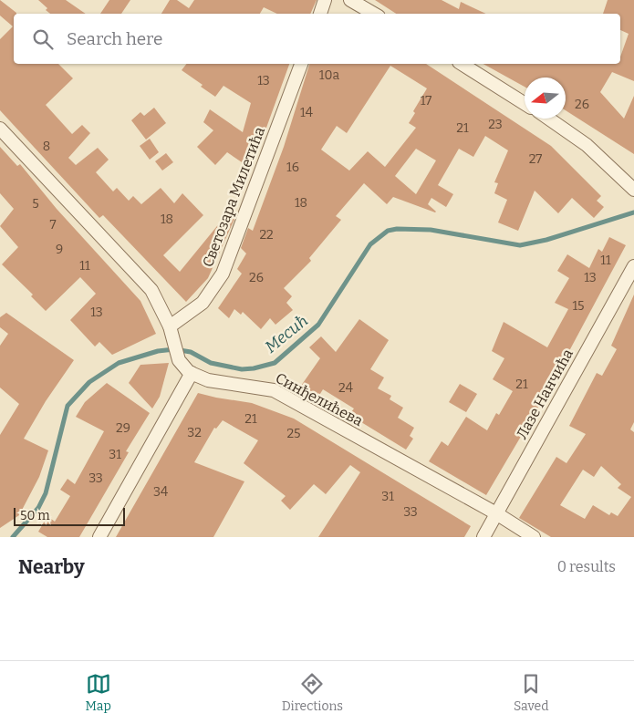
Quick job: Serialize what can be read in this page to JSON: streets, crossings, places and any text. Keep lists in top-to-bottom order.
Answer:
{
  "streets": {
    "street": ["Светозара Милетића", "Лазе Нанчића", "Синђелићева"]
  },
  "crossings": [
    ["Светозара Милетића", "Синђелићева"],
    ["Лазе Нанчића", "Синђелићева"]
  ],
  "water": ["Месић"],
  "house_numbers": [
    "10a",
    "13",
    "17",
    "26",
    "14",
    "23",
    "21",
    "8",
    "27",
    "16",
    "18",
    "5",
    "18",
    "7",
    "22",
    "9",
    "11",
    "11",
    "26",
    "13",
    "15",
    "13",
    "21",
    "24",
    "21",
    "29",
    "32",
    "25",
    "31",
    "33",
    "34",
    "31",
    "33"
  ],
  "scale_bar": "50 m",
  "north": "left",
  "page": {
    "search": "Search here",
    "scale": "50 m",
    "heading": ["Nearby", "0 results"],
    "nav": ["Map", "Directions", "Saved"]
  }
}
